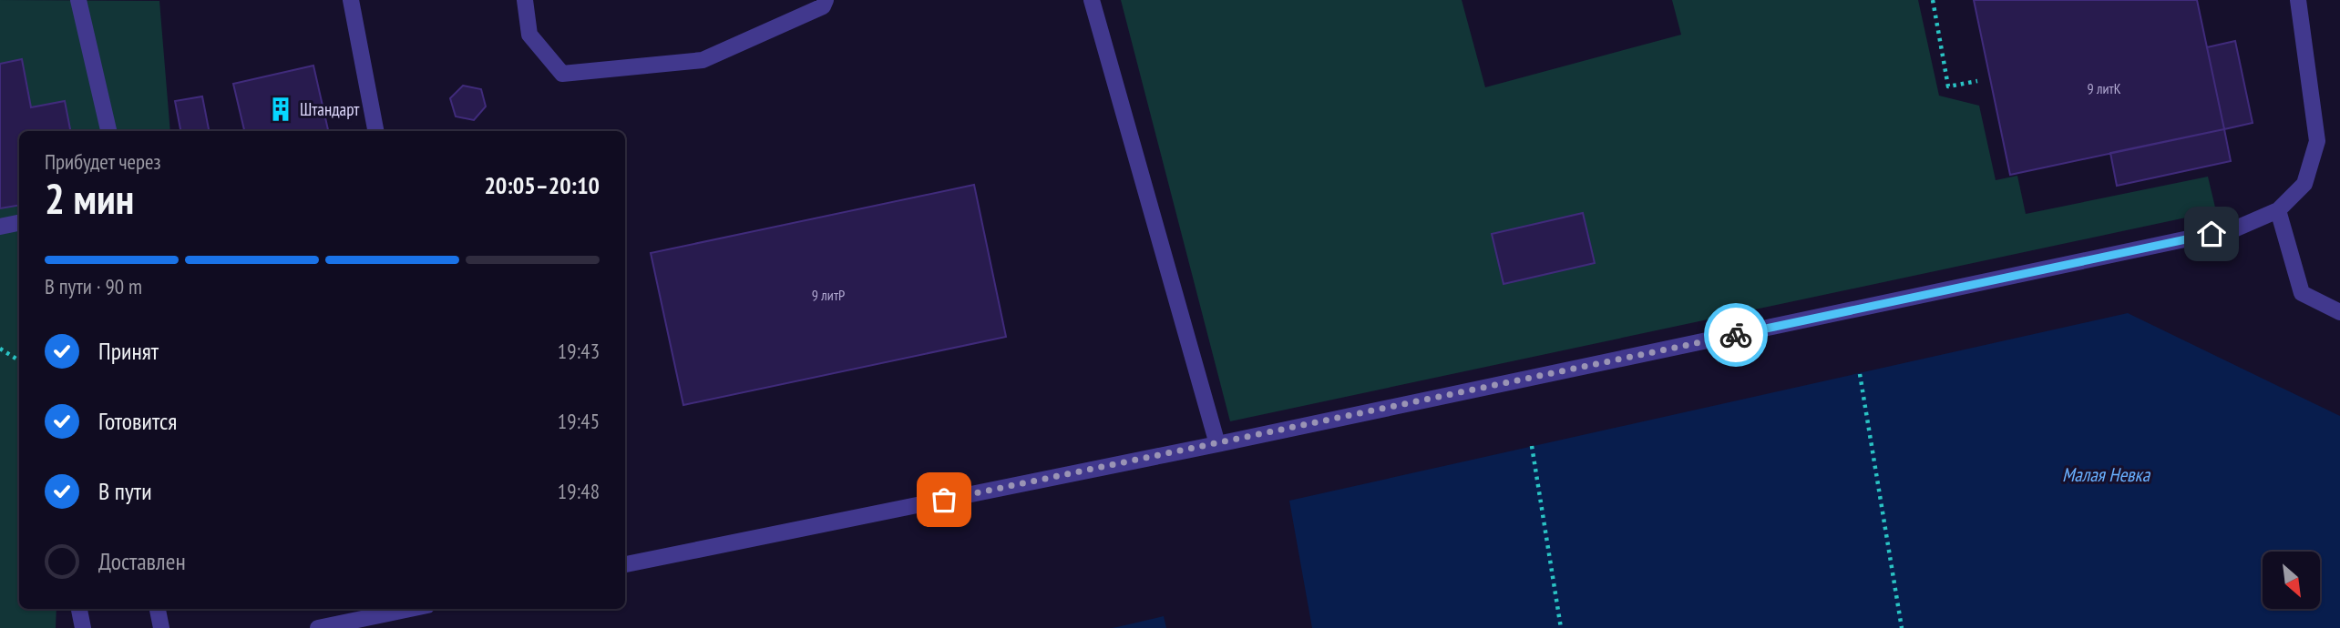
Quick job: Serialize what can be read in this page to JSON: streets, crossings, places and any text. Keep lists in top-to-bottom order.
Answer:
{
  "water": ["Малая Невка"],
  "places": {
    "building": ["Штандарт"]
  },
  "house_numbers": ["9 литК", "9 литР"],
  "north": "bottom right",
  "page": {
    "heading": ["2 мин", "Прибудет через", "20:05–20:10"],
    "bar": "В пути · 90 m",
    "list": [
      ["Принят", "19:43"],
      ["Готовится", "19:45"],
      ["В пути", "19:48"],
      "Доставлен"
    ]
  }
}
